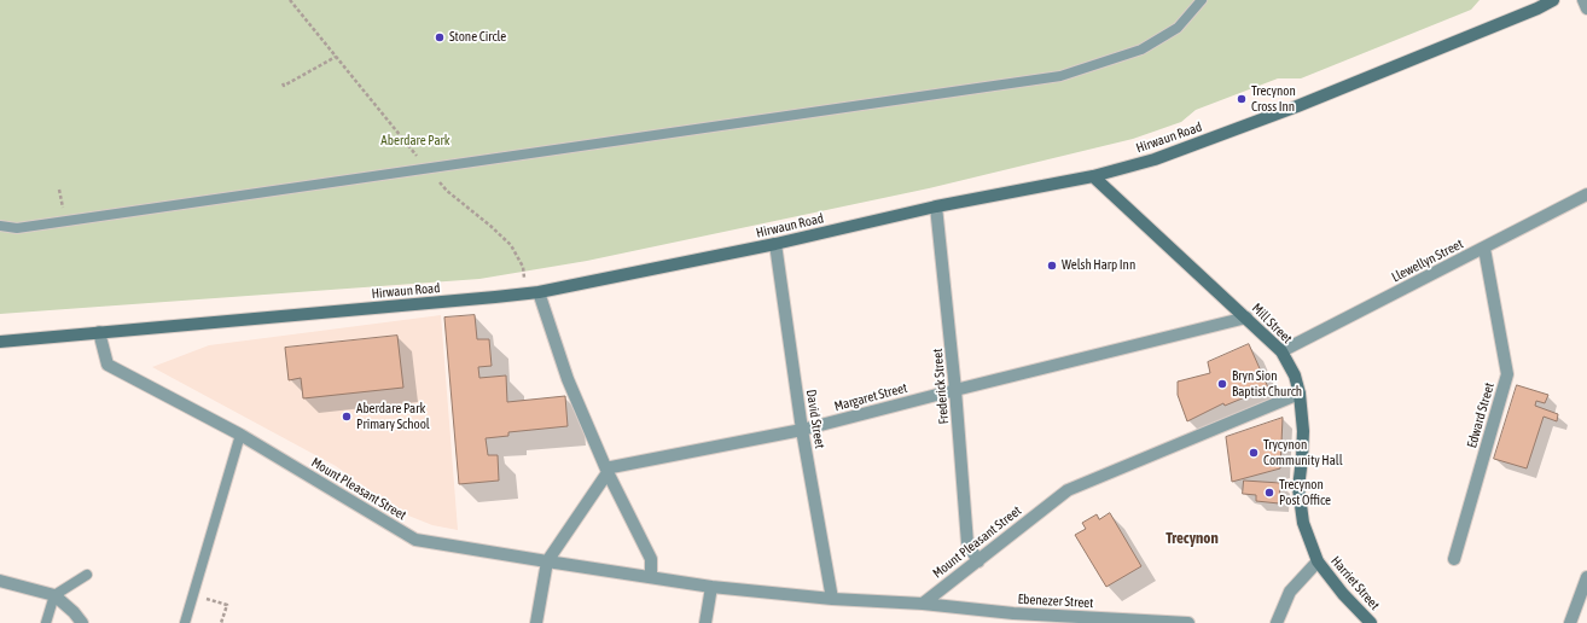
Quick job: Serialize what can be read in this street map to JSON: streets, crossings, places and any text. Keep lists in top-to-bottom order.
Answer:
{
  "streets": {
    "main road": ["Hirwaun Road", "Mill Street", "Harriet Street"],
    "street": [
      "Llewellyn Street",
      "Frederick Street",
      "Margaret Street",
      "Edward Street",
      "David Street",
      "Mount Pleasant Street",
      "Ebenezer Street"
    ]
  },
  "crossings": [
    ["Hirwaun Road", "Mill Street"],
    ["Hirwaun Road", "Frederick Street"],
    ["Hirwaun Road", "David Street"],
    ["Hirwaun Road", "Mount Pleasant Street"],
    ["Llewellyn Street", "Mill Street"],
    ["Llewellyn Street", "Edward Street"],
    ["Mill Street", "Margaret Street"],
    ["Mill Street", "Mount Pleasant Street"],
    ["Mill Street", "Harriet Street"],
    ["Frederick Street", "Margaret Street"],
    ["Frederick Street", "Mount Pleasant Street"],
    ["Margaret Street", "David Street"],
    ["David Street", "Mount Pleasant Street"],
    ["Mount Pleasant Street", "Ebenezer Street"]
  ],
  "districts": ["Trecynon"],
  "parks": ["Aberdare Park"],
  "places": [
    "Stone Circle",
    "Trecynon Cross Inn",
    "Welsh Harp Inn",
    "Bryn Sion Baptist Church",
    "Aberdare Park Primary School",
    "Trycynon Community Hall",
    "Trecynon Post Office"
  ]
}
